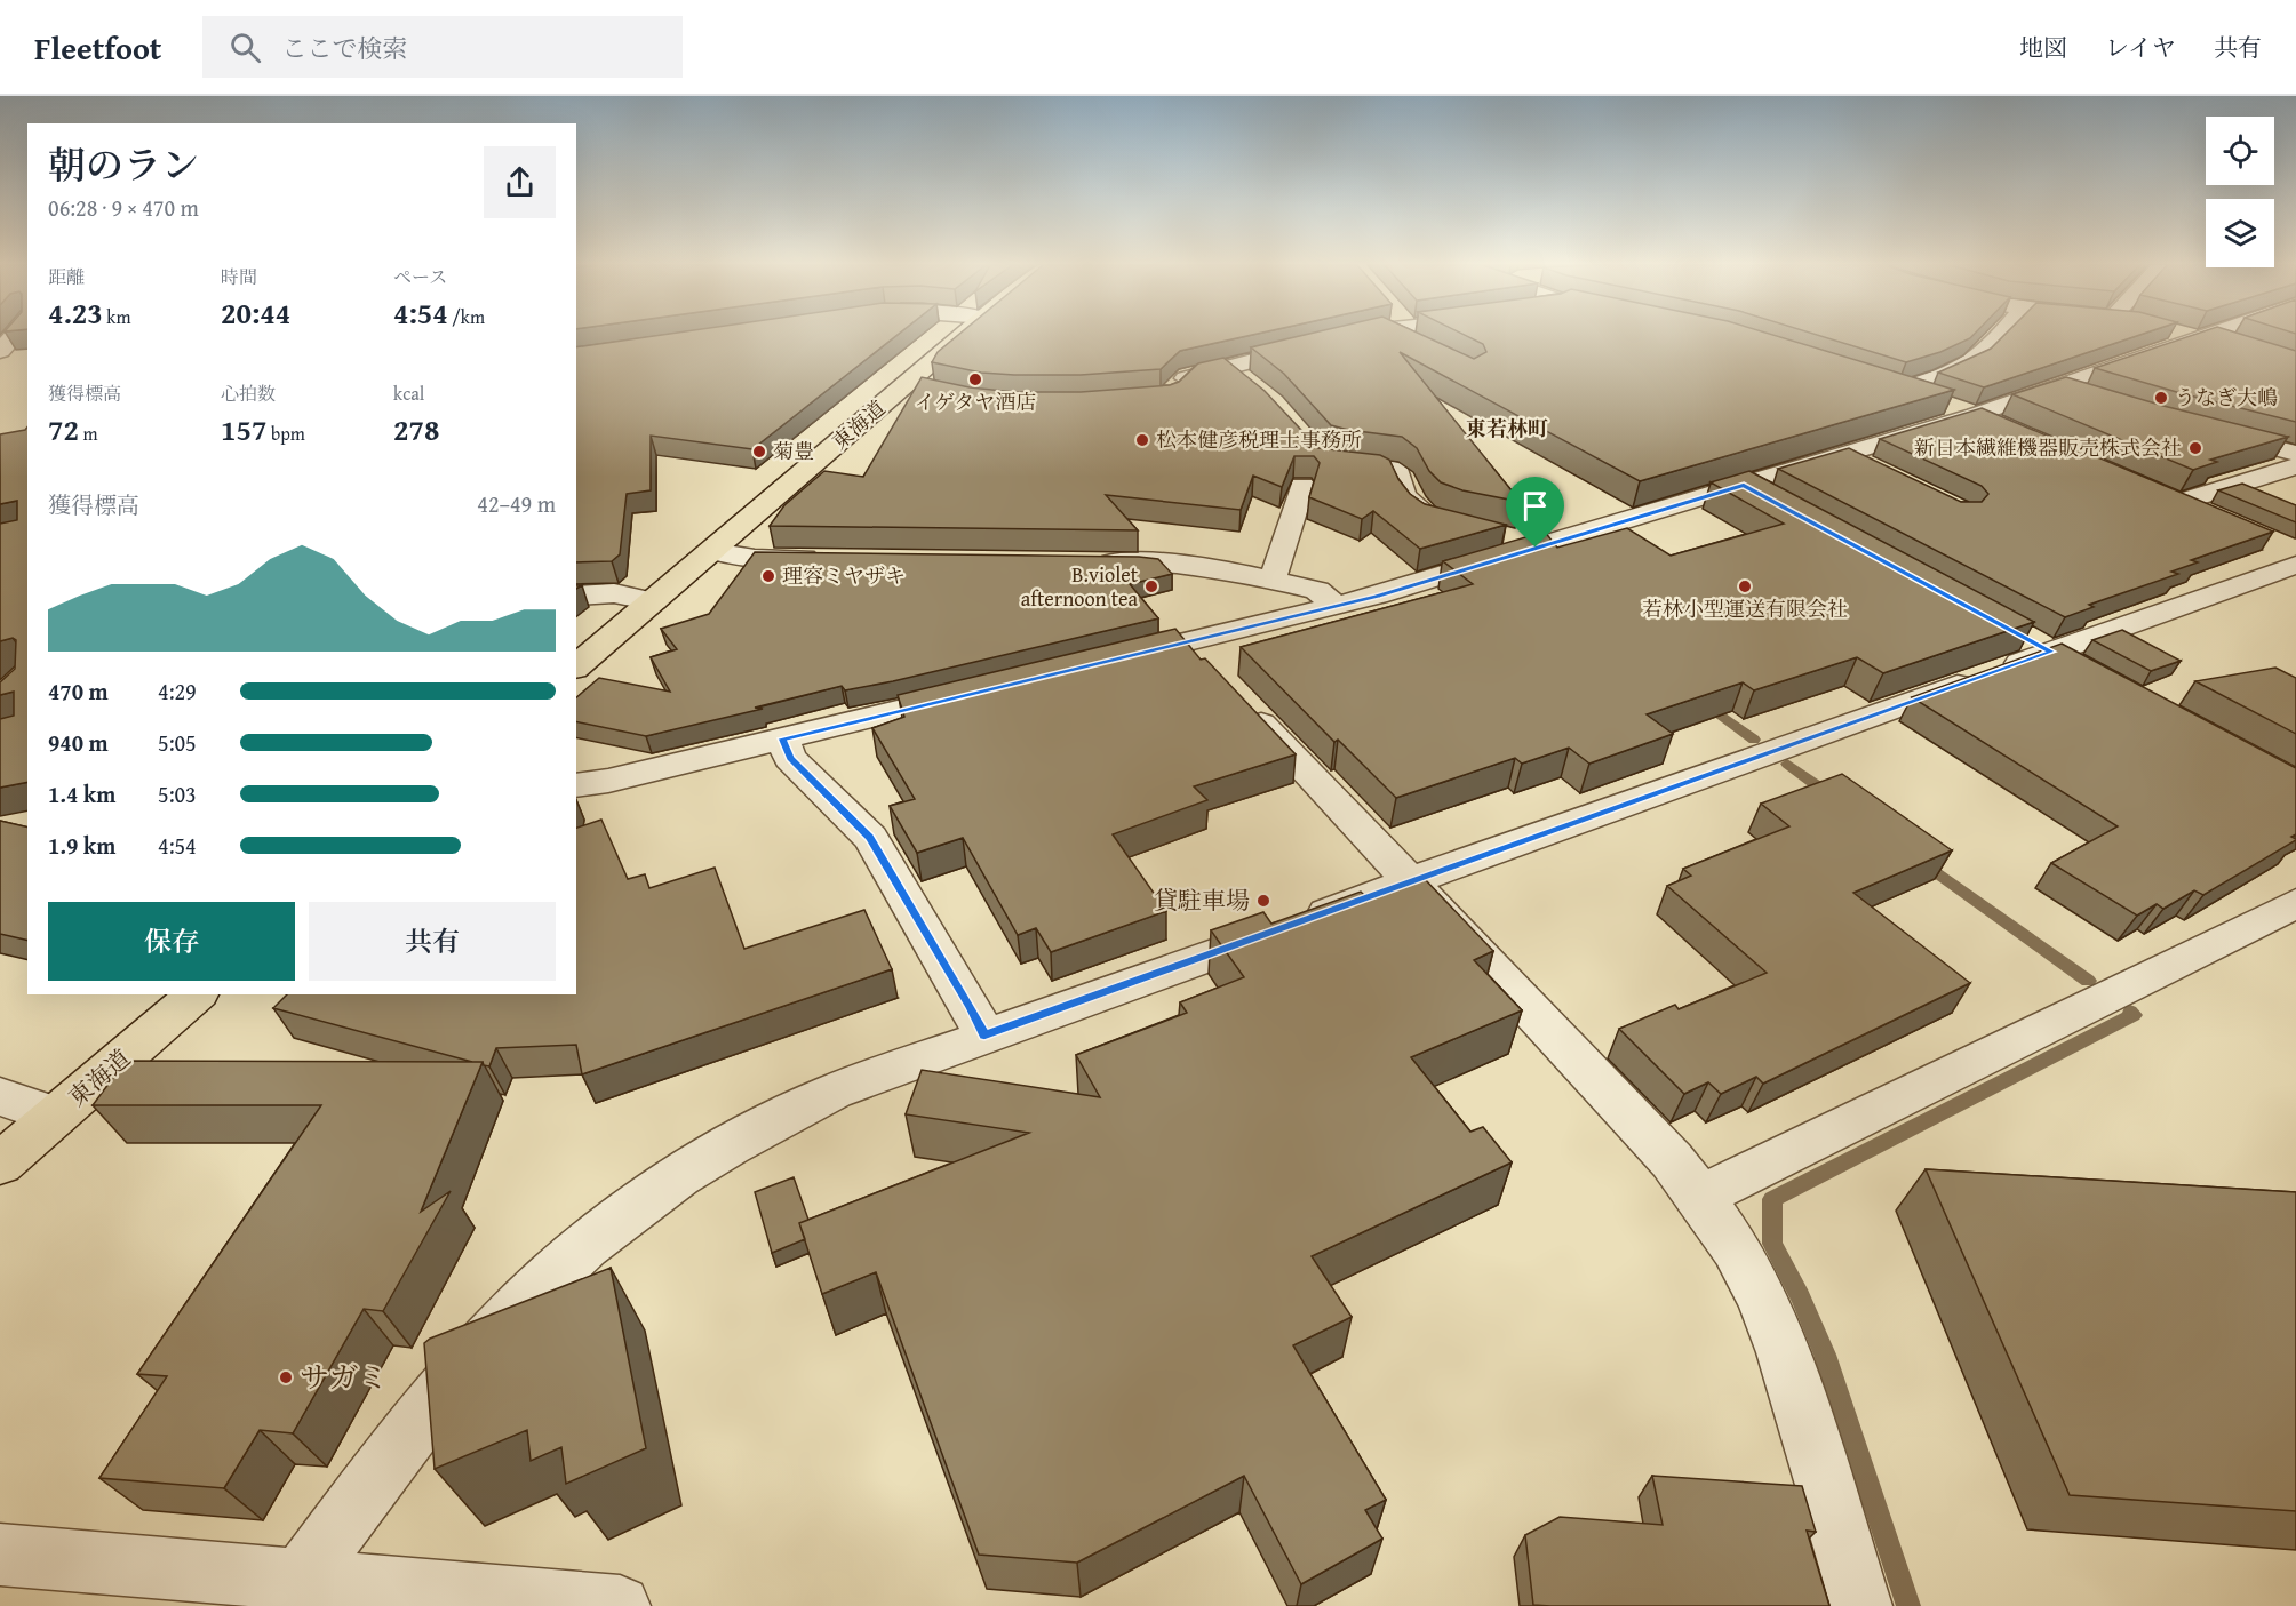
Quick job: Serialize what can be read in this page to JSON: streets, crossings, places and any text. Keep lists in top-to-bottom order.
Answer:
{
  "streets": {
    "highway": ["東海道"]
  },
  "districts": ["東若林町"],
  "places": [
    "イゲタヤ酒店",
    "うなぎ大嶋",
    "松本健彦税理士事務所",
    "新日本繊維機器販売株式会社",
    "菊豊",
    "理容ミヤザキ",
    "B.violet afternoon tea",
    "若林小型運送有限会社",
    "貸駐車場",
    "サガミ"
  ],
  "page": {
    "header": "Fleetfoot",
    "search": "ここで検索",
    "nav": ["地図", "レイヤ", "共有"],
    "heading": ["朝のラン", "06:28 · 9 × 470 m"],
    "stats": [
      ["距離", "4.23 km"],
      ["時間", "20:44"],
      ["ペース", "4:54 /km"],
      ["獲得標高", "72 m"],
      ["心拍数", "157 bpm"],
      ["kcal", "278"]
    ],
    "chart": ["獲得標高", "42–49 m"],
    "list": [
      {
        "name": "470 m",
        "note": "4:29"
      },
      {
        "name": "940 m",
        "note": "5:05"
      },
      {
        "name": "1.4 km",
        "note": "5:03"
      },
      {
        "name": "1.9 km",
        "note": "4:54"
      }
    ],
    "buttons": ["保存", "共有"]
  }
}
